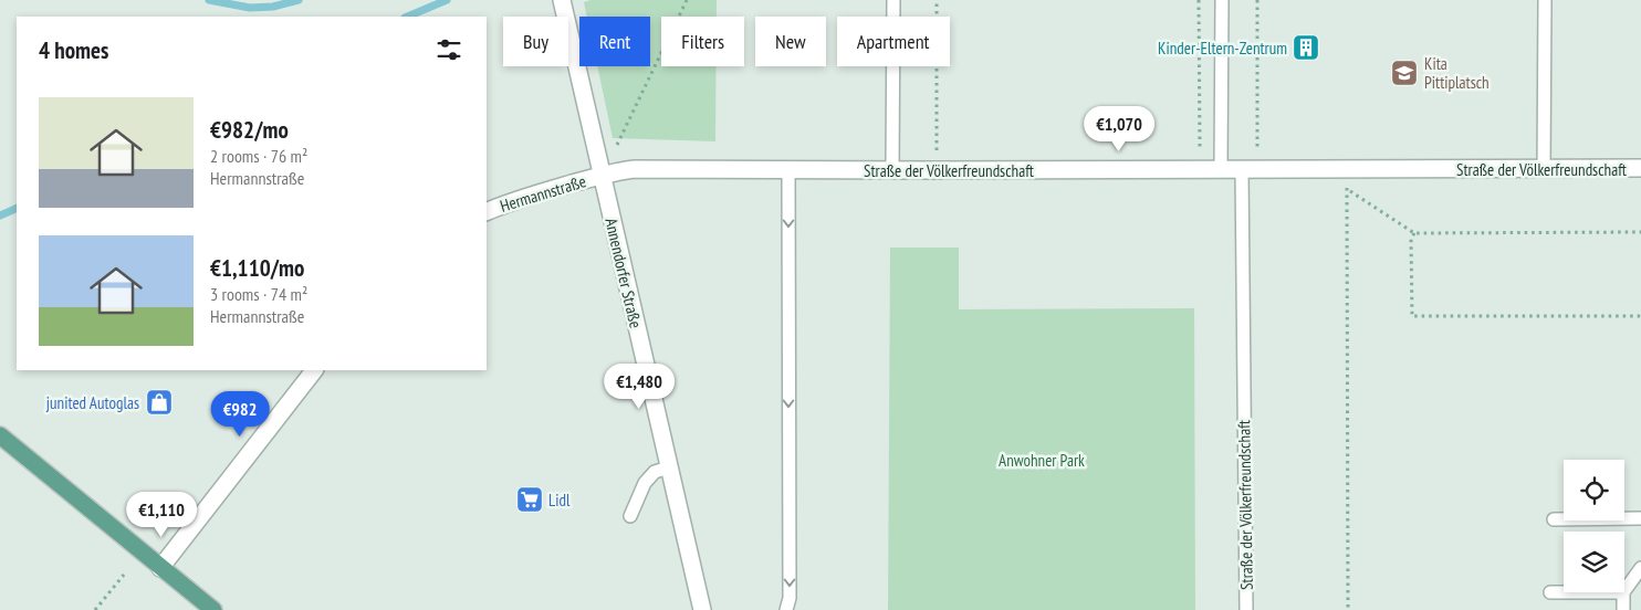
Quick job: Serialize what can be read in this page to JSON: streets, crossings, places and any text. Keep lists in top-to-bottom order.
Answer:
{
  "streets": {
    "street": ["Straße der Völkerfreundschaft", "Hermannstraße", "Annendorfer Straße"]
  },
  "crossings": [
    ["Straße der Völkerfreundschaft", "Hermannstraße"],
    ["Straße der Völkerfreundschaft", "Annendorfer Straße"],
    ["Hermannstraße", "Annendorfer Straße"]
  ],
  "parks": ["Anwohner Park"],
  "places": {
    "building": ["Kinder-Eltern-Zentrum"],
    "school or university": ["Kita Pittiplatsch"],
    "shop": ["junited Autoglas"],
    "supermarket": ["Lidl"]
  },
  "page": {
    "chip": [
      "Buy",
      "Rent",
      "Filters",
      "New",
      "Apartment"
    ],
    "heading": "4 homes",
    "list": [
      {
        "name": "€982/mo",
        "note": "2 rooms · 76 m² · Hermannstraße"
      },
      {
        "name": "€1,110/mo",
        "note": "3 rooms · 74 m² · Hermannstraße"
      }
    ],
    "price": [
      "€1,070",
      "€1,480",
      "€982",
      "€1,110"
    ]
  }
}
